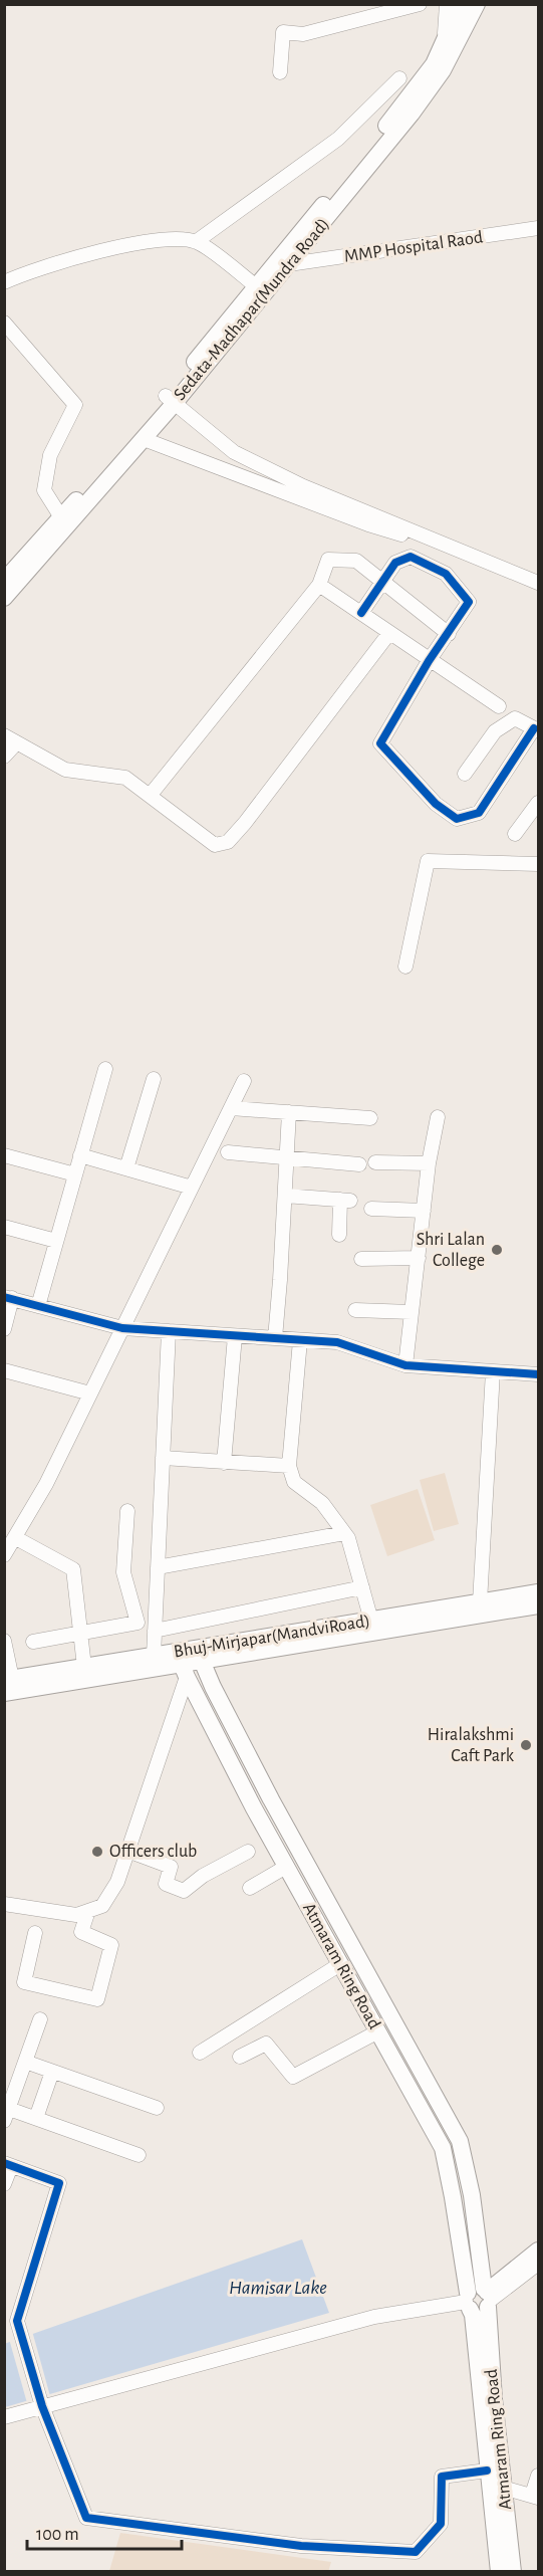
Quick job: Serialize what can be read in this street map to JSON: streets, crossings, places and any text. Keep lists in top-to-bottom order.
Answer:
{
  "streets": {
    "main road": ["Sedata-Madhapar(Mundra Road)", "Bhuj-Mirjapar(MandviRoad)", "Atmaram Ring Road"],
    "street": ["MMP Hospital Raod"]
  },
  "crossings": [
    ["MMP Hospital Raod", "Sedata-Madhapar(Mundra Road)"],
    ["Bhuj-Mirjapar(MandviRoad)", "Atmaram Ring Road"]
  ],
  "water": ["Hamisar Lake"],
  "places": ["Shri Lalan College", "Hiralakshmi Caft Park", "Officers club"],
  "scale_bar": "100 m"
}
